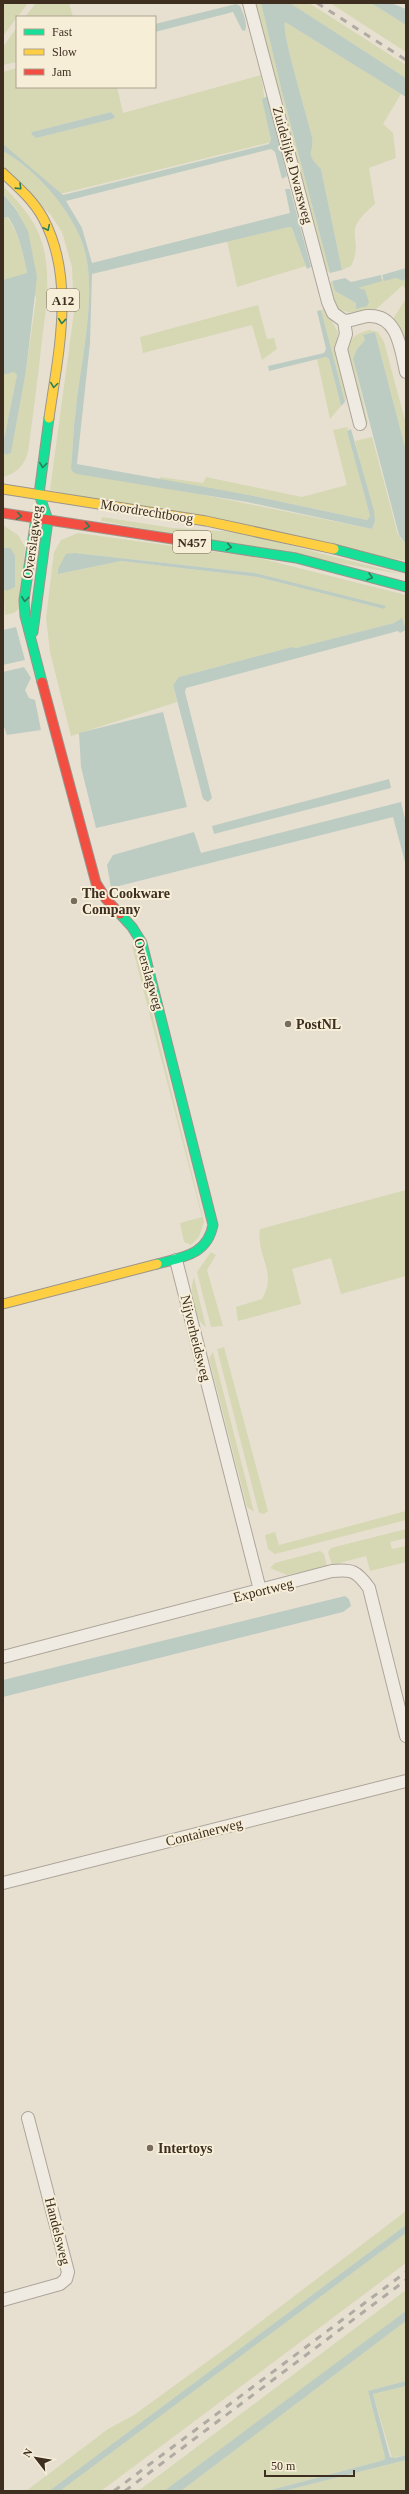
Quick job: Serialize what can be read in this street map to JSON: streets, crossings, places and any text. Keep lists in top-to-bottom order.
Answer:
{
  "streets": {
    "main road": [
      "A12",
      "Moordrechtboog",
      "Overslagweg",
      "N457"
    ],
    "street": [
      "Zuidelijke Dwarsweg",
      "Nijverheidsweg",
      "Exportweg",
      "Containerweg",
      "Handelsweg"
    ]
  },
  "crossings": [
    ["A12", "Moordrechtboog"],
    ["A12", "Overslagweg"],
    ["Moordrechtboog", "Overslagweg"],
    ["Overslagweg", "Nijverheidsweg"],
    ["Nijverheidsweg", "Exportweg"]
  ],
  "places": ["The Cookware Company", "PostNL", "Intertoys"],
  "legend": ["Fast", "Slow", "Jam"],
  "scale_bar": "50 m",
  "north": "top left"
}
